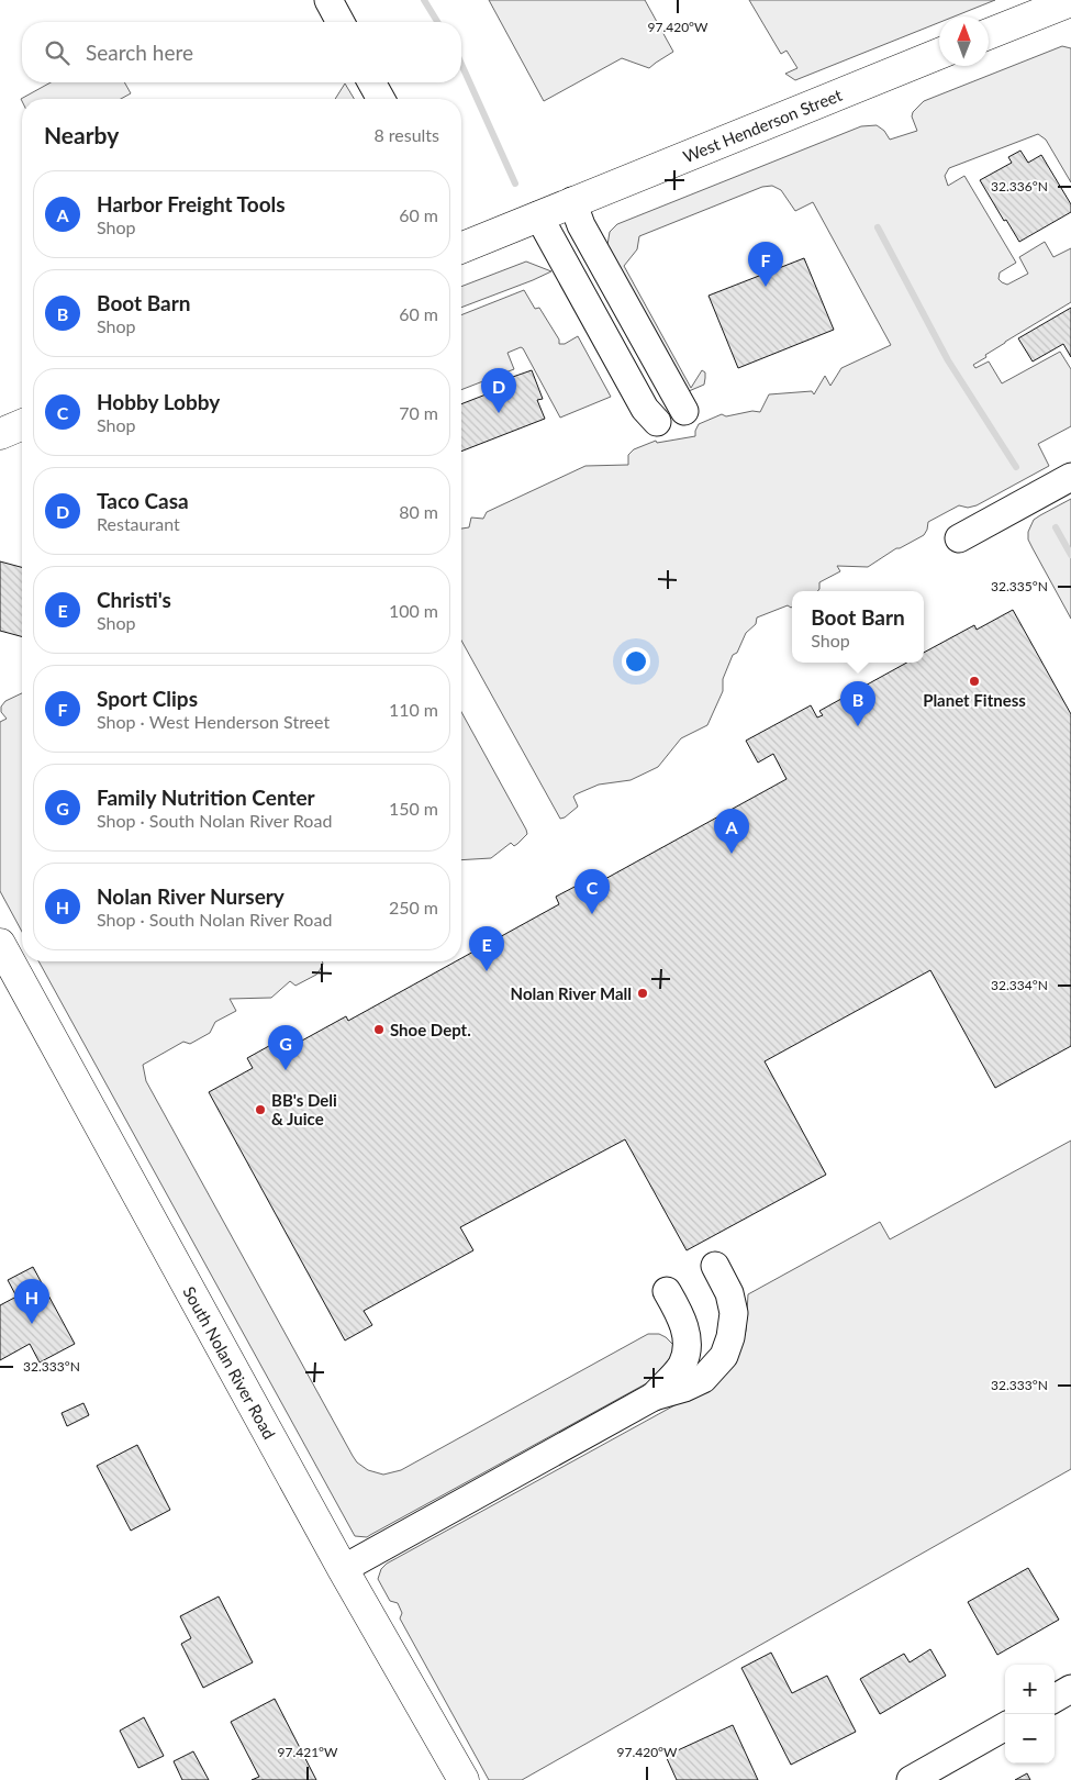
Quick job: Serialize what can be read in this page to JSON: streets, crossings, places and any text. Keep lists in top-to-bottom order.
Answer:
{
  "streets": {
    "main road": ["West Henderson Street", "South Nolan River Road"]
  },
  "places": [
    "Planet Fitness",
    "Nolan River Mall",
    "Shoe Dept.",
    "BB's Deli & Juice"
  ],
  "north": "top",
  "page": {
    "search": "Search here",
    "heading": ["Nearby", "8 results"],
    "list": [
      {
        "mark": "A",
        "name": "Harbor Freight Tools",
        "note": "Shop",
        "value": "60 m"
      },
      {
        "mark": "B",
        "name": "Boot Barn",
        "note": "Shop",
        "value": "60 m"
      },
      {
        "mark": "C",
        "name": "Hobby Lobby",
        "note": "Shop",
        "value": "70 m"
      },
      {
        "mark": "D",
        "name": "Taco Casa",
        "note": "Restaurant",
        "value": "80 m"
      },
      {
        "mark": "E",
        "name": "Christi's",
        "note": "Shop",
        "value": "100 m"
      },
      {
        "mark": "F",
        "name": "Sport Clips",
        "note": "Shop · West Henderson Street",
        "value": "110 m"
      },
      {
        "mark": "G",
        "name": "Family Nutrition Center",
        "note": "Shop · South Nolan River Road",
        "value": "150 m"
      },
      {
        "mark": "H",
        "name": "Nolan River Nursery",
        "note": "Shop · South Nolan River Road",
        "value": "250 m"
      }
    ],
    "pins": [
      "F",
      "D",
      "B",
      "A",
      "C",
      "E",
      "G",
      "H"
    ],
    "popup": ["Boot Barn", "Shop"],
    "map_buttons": ["+", "−"]
  },
  "coordinates": [
    "97.420°W",
    "32.336°N",
    "32.335°N",
    "32.334°N",
    "32.333°N",
    "97.421°W"
  ]
}
